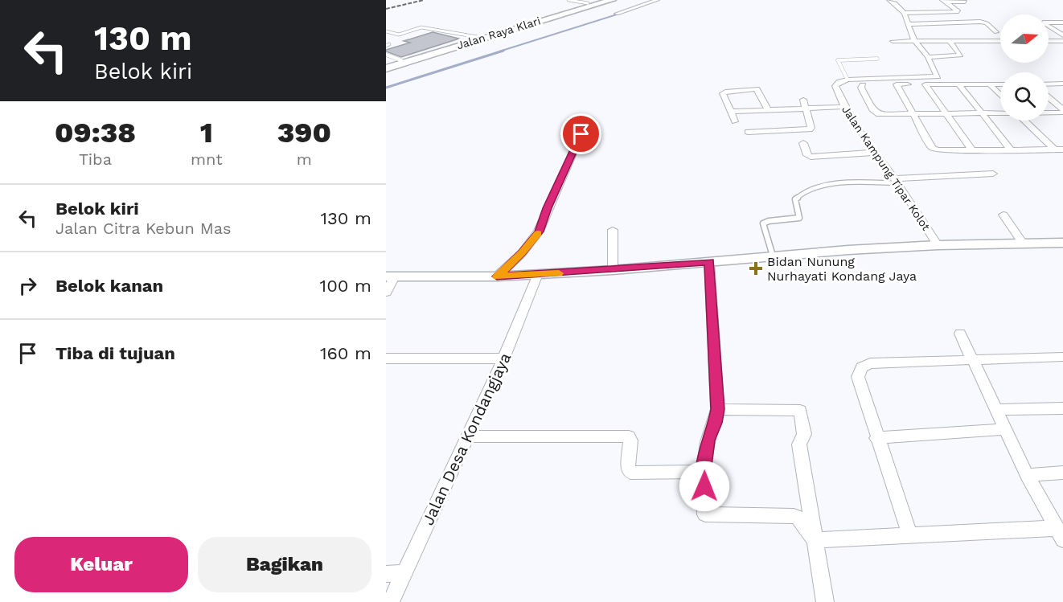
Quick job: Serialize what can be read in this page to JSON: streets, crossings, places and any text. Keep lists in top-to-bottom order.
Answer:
{
  "streets": {
    "highway": ["Jalan Raya Klari"],
    "street": ["Jalan Kampung Tipar Kolot", "Jalan Desa Kondangjaya"]
  },
  "places": {
    "health": ["Bidan Nunung Nurhayati Kondang Jaya"]
  },
  "north": "right",
  "page": {
    "turn": ["130 m", "Belok kiri"],
    "eta": [
      "09:38",
      "Tiba",
      "1",
      "mnt",
      "390",
      "m"
    ],
    "list": [
      {
        "name": "Belok kiri",
        "note": "Jalan Citra Kebun Mas",
        "value": "130 m"
      },
      {
        "name": "Belok kanan",
        "value": "100 m"
      },
      {
        "name": "Tiba di tujuan",
        "value": "160 m"
      }
    ],
    "buttons": ["Keluar", "Bagikan"]
  }
}
